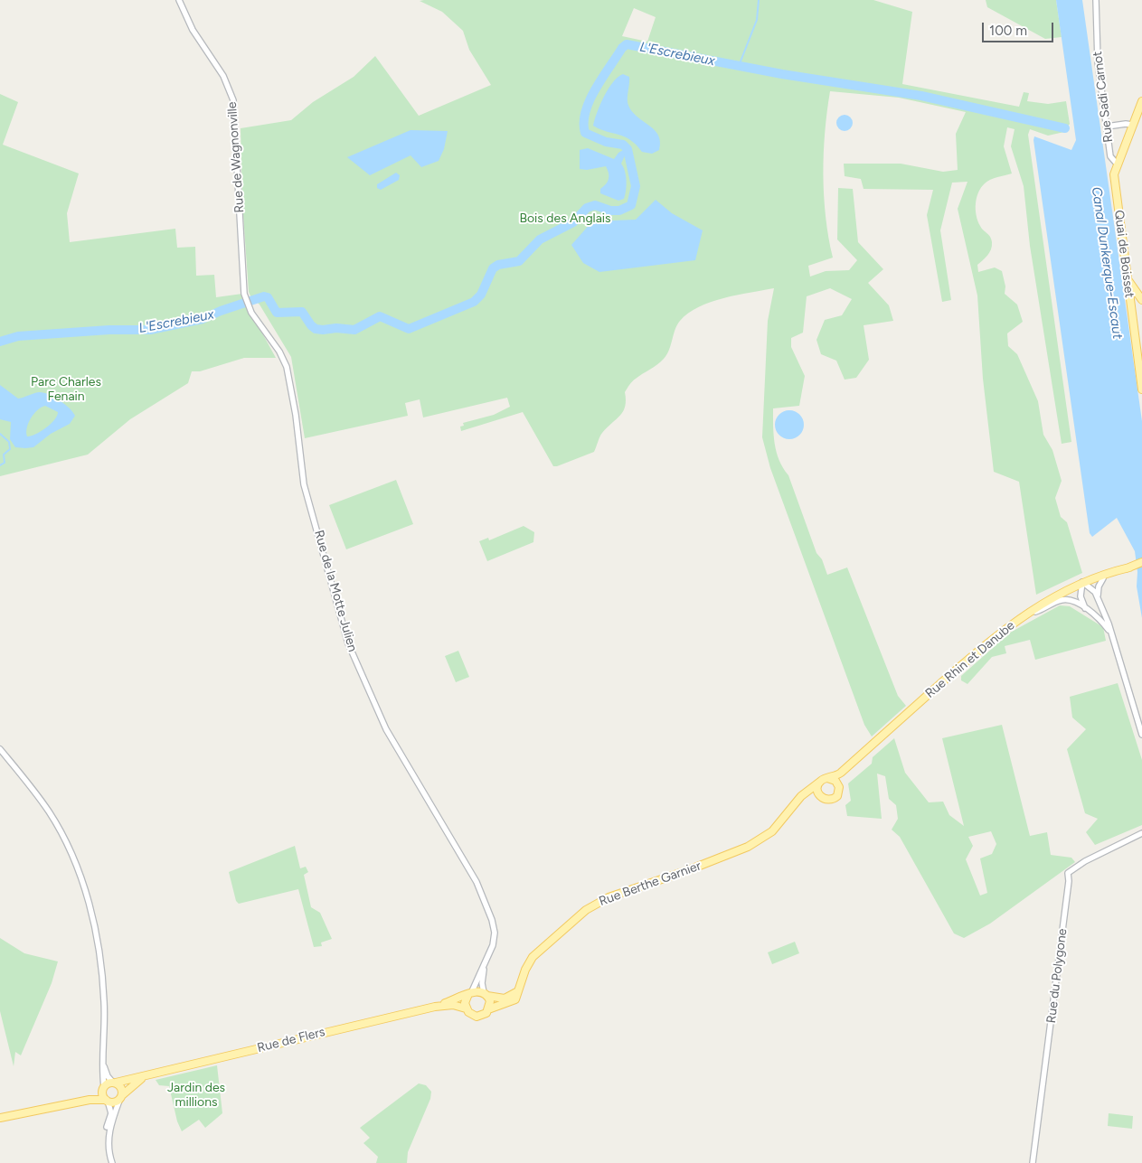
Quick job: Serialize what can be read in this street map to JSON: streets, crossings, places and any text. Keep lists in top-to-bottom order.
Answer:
{
  "streets": {
    "main road": [
      "Quai de Boisset",
      "Rue Rhin et Danube",
      "Rue Berthe Garnier",
      "Rue de Flers"
    ],
    "street": [
      "Rue Sadi Carnot",
      "Rue de Wagnonville",
      "Rue de la Motte Julien",
      "Rue du Polygone"
    ]
  },
  "crossings": [
    ["Rue Sadi Carnot", "Quai de Boisset"],
    ["Rue de Wagnonville", "Rue de la Motte Julien"],
    ["Rue de la Motte Julien", "Rue Berthe Garnier"],
    ["Rue de la Motte Julien", "Rue de Flers"],
    ["Rue Rhin et Danube", "Rue Berthe Garnier"],
    ["Rue Berthe Garnier", "Rue de Flers"]
  ],
  "water": ["L'Escrebieux", "Canal Dunkerque-Escaut"],
  "parks": ["Bois des Anglais", "Parc Charles Fenain", "Jardin des millions"],
  "scale_bar": "100 m"
}
